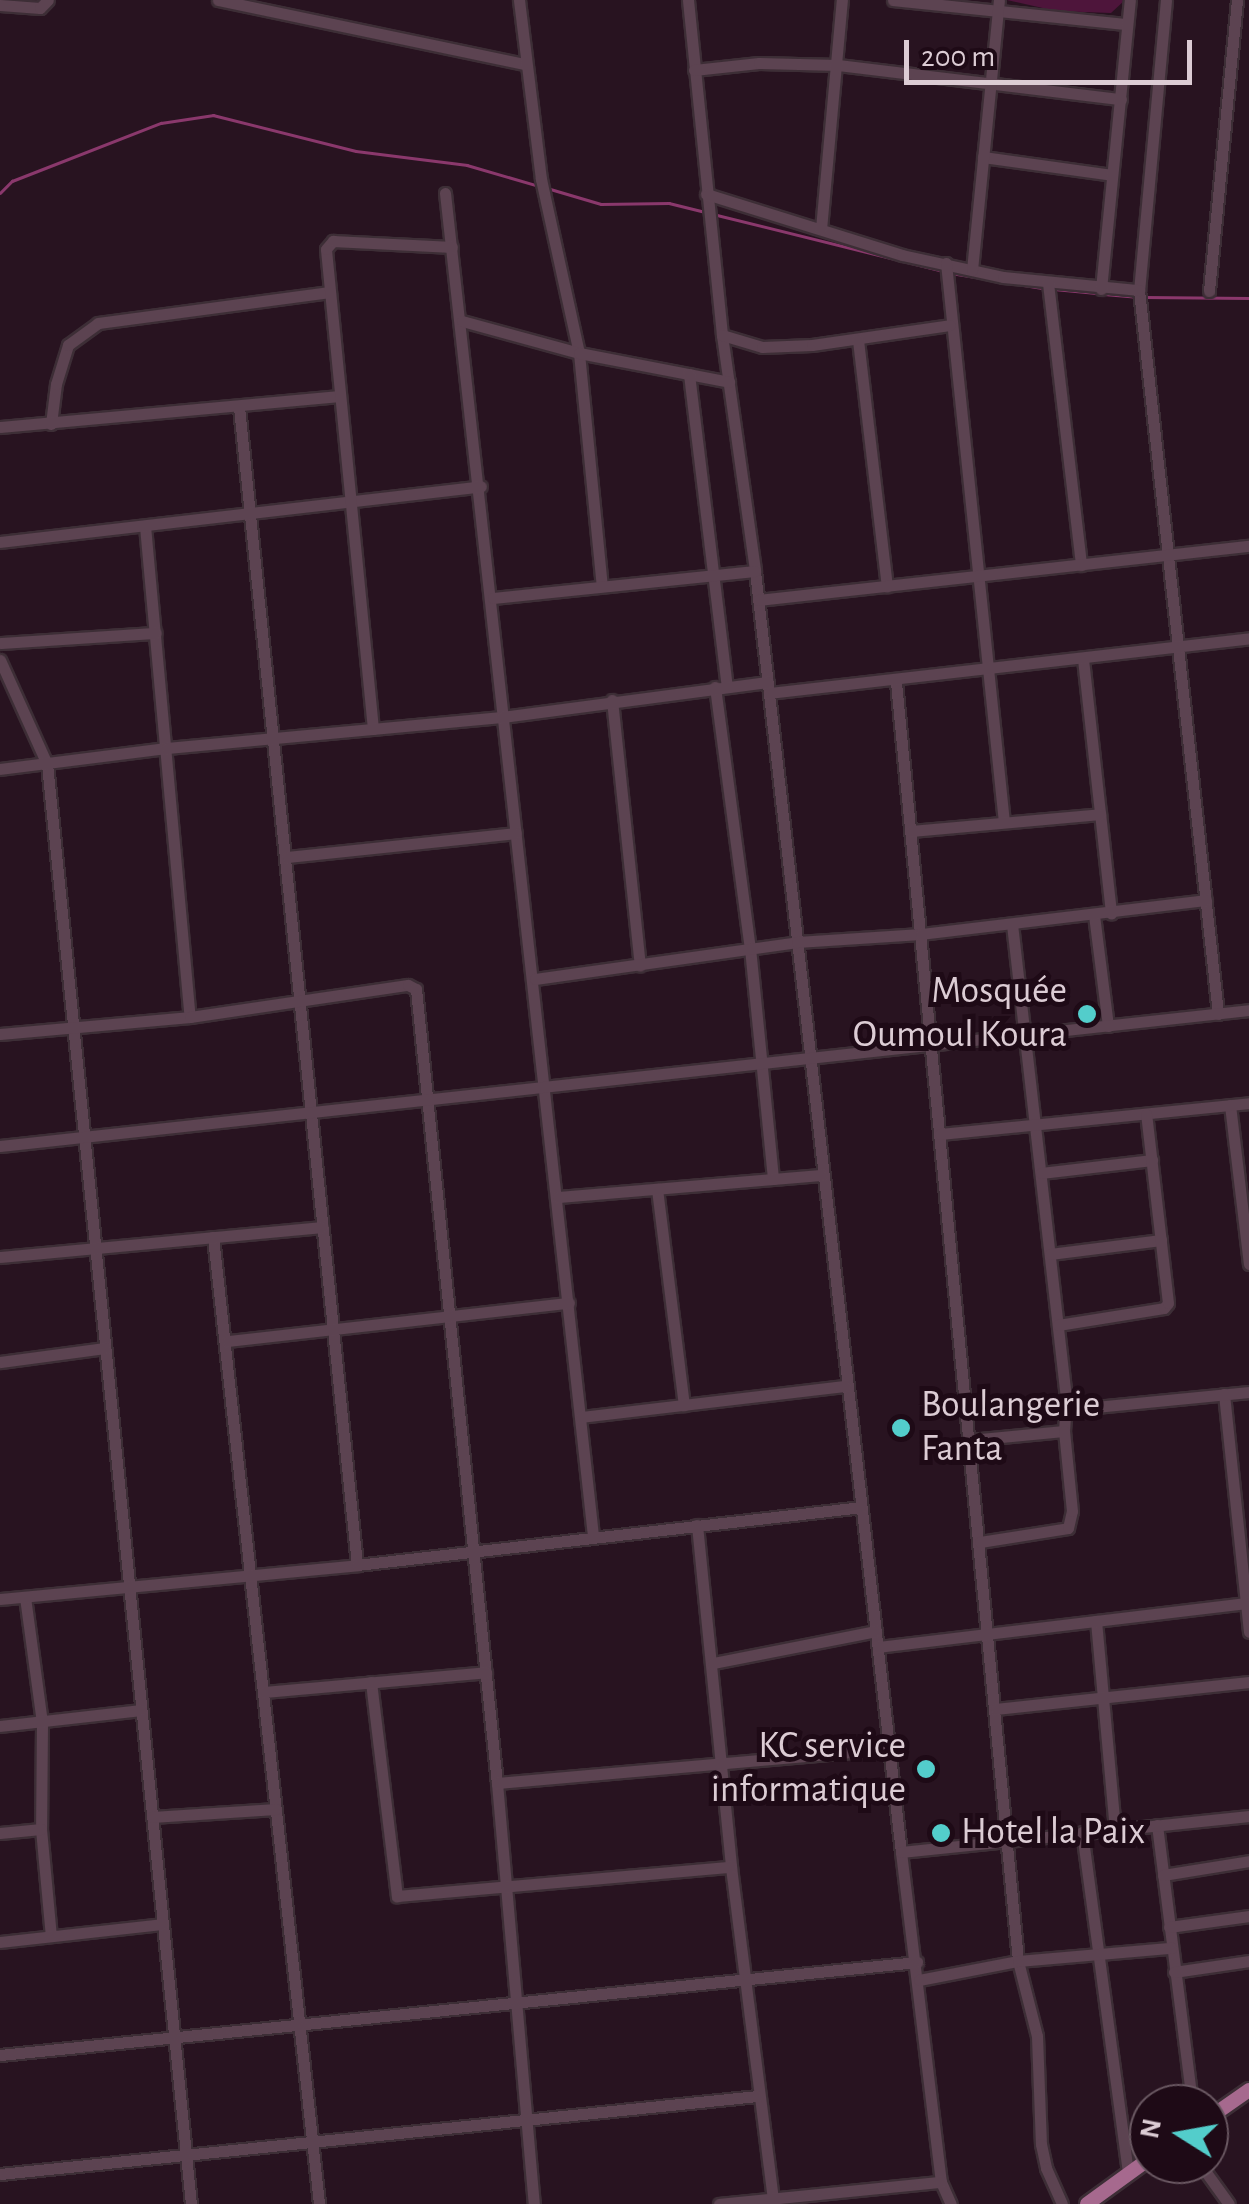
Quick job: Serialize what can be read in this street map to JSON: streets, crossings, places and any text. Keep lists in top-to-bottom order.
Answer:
{
  "places": [
    "Mosquée Oumoul Koura",
    "Boulangerie Fanta",
    "KC service informatique",
    "Hotel la Paix"
  ],
  "scale_bar": "200 m",
  "north": "left"
}
